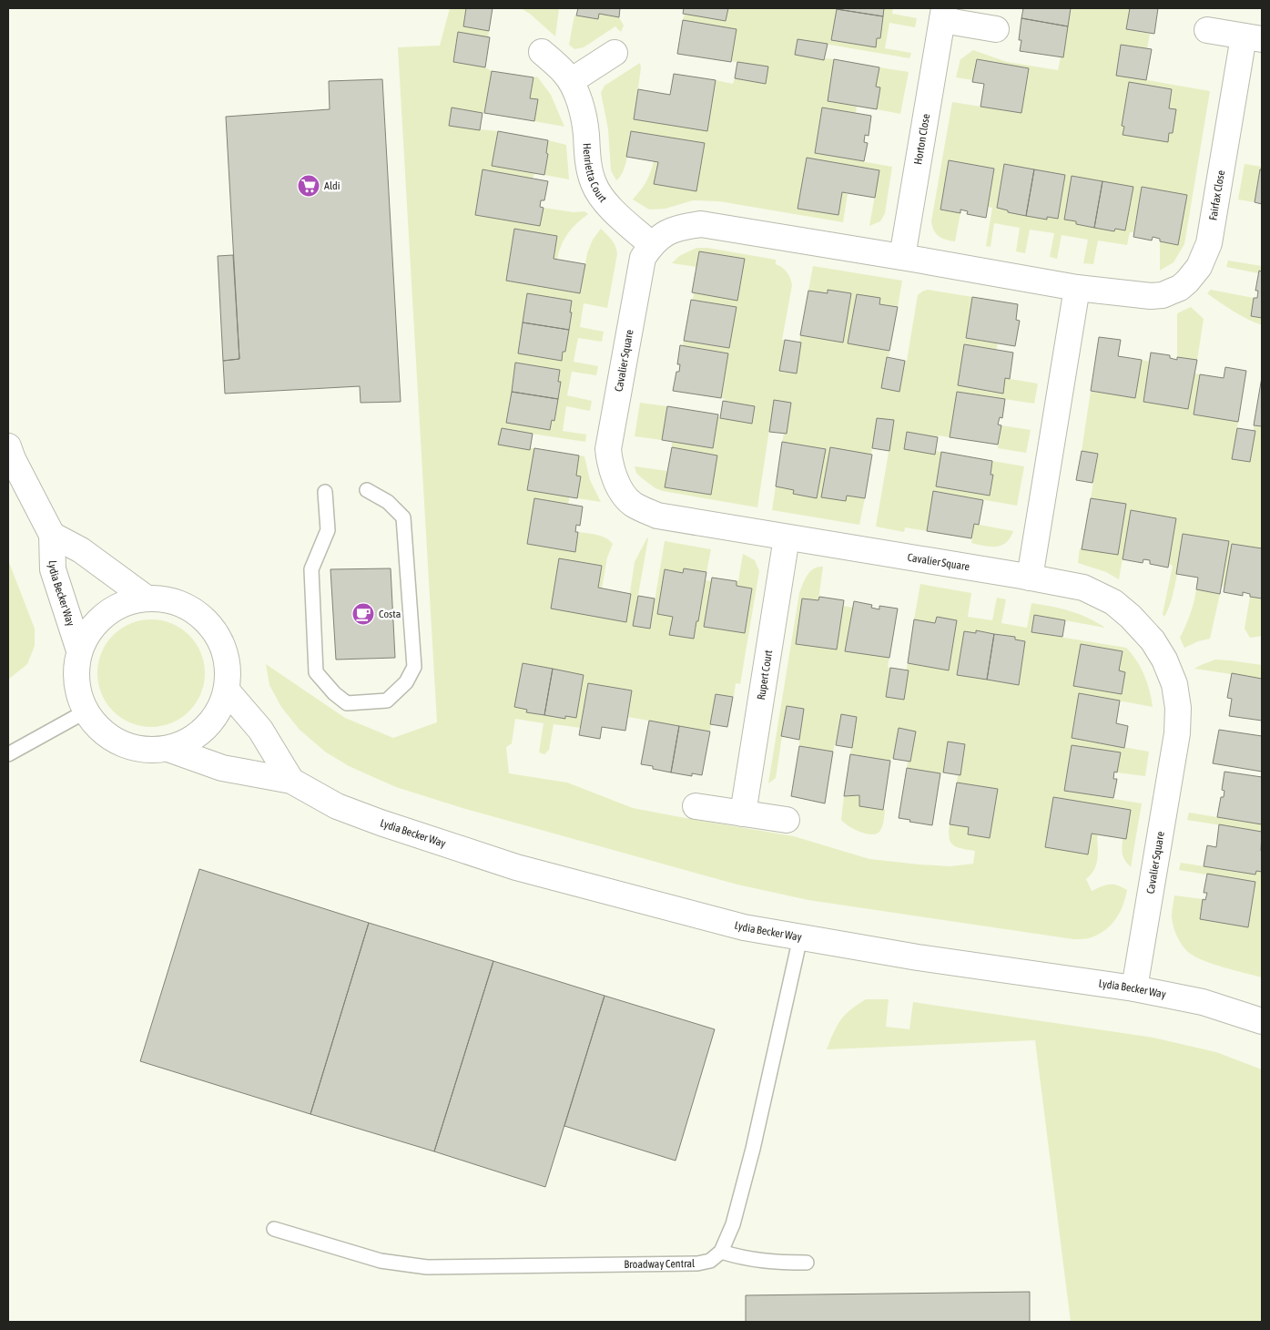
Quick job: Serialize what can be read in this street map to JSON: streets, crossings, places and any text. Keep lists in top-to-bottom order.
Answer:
{
  "streets": {
    "street": [
      "Horton Close",
      "Henrietta Court",
      "Fairfax Close",
      "Cavalier Square",
      "Lydia Becker Way",
      "Rupert Court"
    ],
    "lane": ["Broadway Central"]
  },
  "crossings": [
    ["Horton Close", "Cavalier Square"],
    ["Henrietta Court", "Cavalier Square"],
    ["Fairfax Close", "Cavalier Square"],
    ["Cavalier Square", "Lydia Becker Way"],
    ["Cavalier Square", "Rupert Court"]
  ],
  "places": {
    "supermarket": ["Aldi"],
    "cafe": ["Costa"]
  }
}
